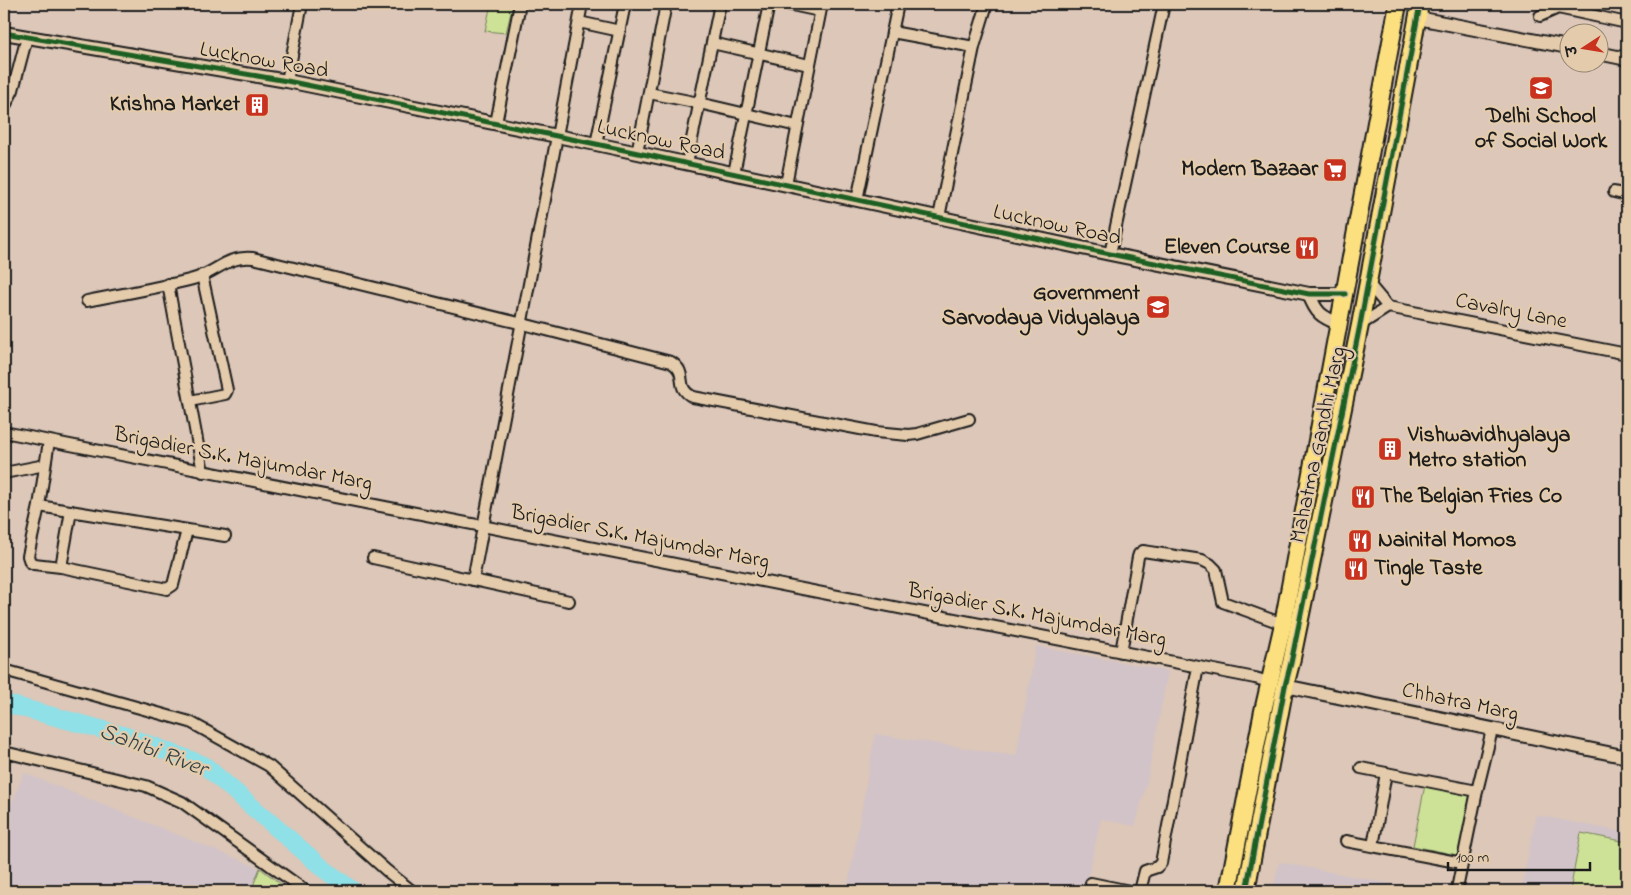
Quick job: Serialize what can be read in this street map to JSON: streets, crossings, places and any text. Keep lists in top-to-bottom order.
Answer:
{
  "streets": {
    "main road": ["Mahatma Gandhi Marg"],
    "street": [
      "Lucknow Road",
      "Cavalry Lane",
      "Brigadier S.K. Majumdar Marg",
      "Chhatra Marg"
    ]
  },
  "crossings": [
    ["Lucknow Road", "Mahatma Gandhi Marg"],
    ["Mahatma Gandhi Marg", "Brigadier S.K. Majumdar Marg"],
    ["Mahatma Gandhi Marg", "Chhatra Marg"],
    ["Brigadier S.K. Majumdar Marg", "Chhatra Marg"]
  ],
  "water": ["Sahibi River"],
  "places": {
    "school or university": ["Delhi School of Social Work", "Government Sarvodaya Vidyalaya"],
    "building": ["Krishna Market", "Vishwavidhyalaya Metro station"],
    "supermarket": ["Modern Bazaar"],
    "restaurant": [
      "Eleven Course",
      "The Belgian Fries Co",
      "Nainital Momos",
      "Tingle Taste"
    ]
  },
  "scale_bar": "100 m",
  "north": "left"
}
